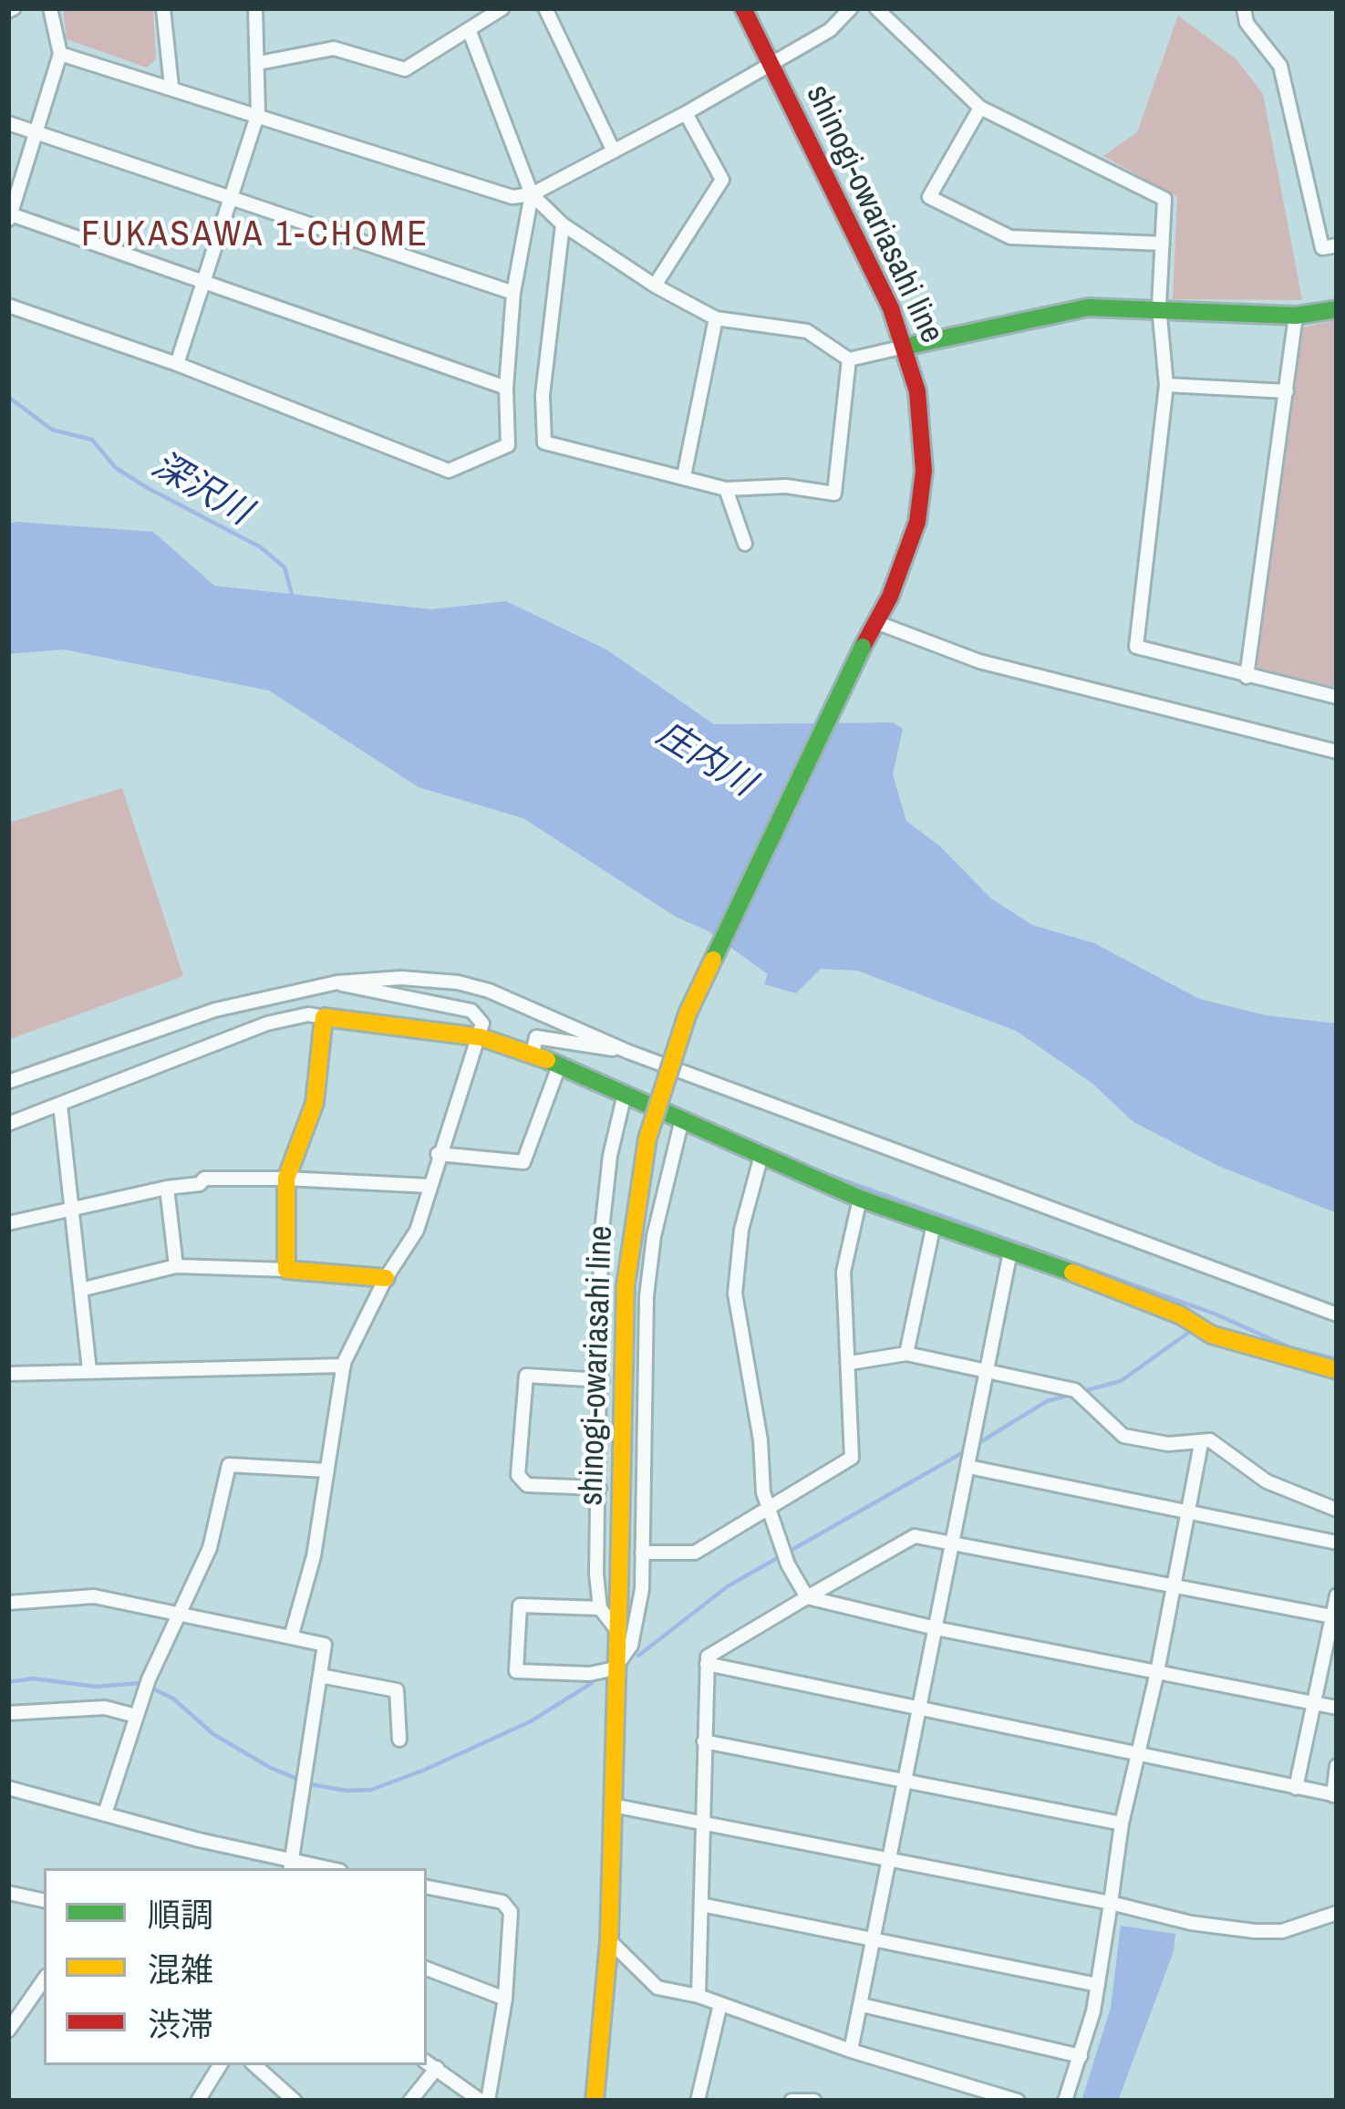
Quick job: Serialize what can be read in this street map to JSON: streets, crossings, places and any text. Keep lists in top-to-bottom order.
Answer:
{
  "streets": {
    "main road": ["shinogi-owariasahi line"]
  },
  "districts": ["FUKASAWA 1-CHOME"],
  "water": ["深沢川", "庄内川"],
  "legend": ["順調", "混雑", "渋滞"]
}
